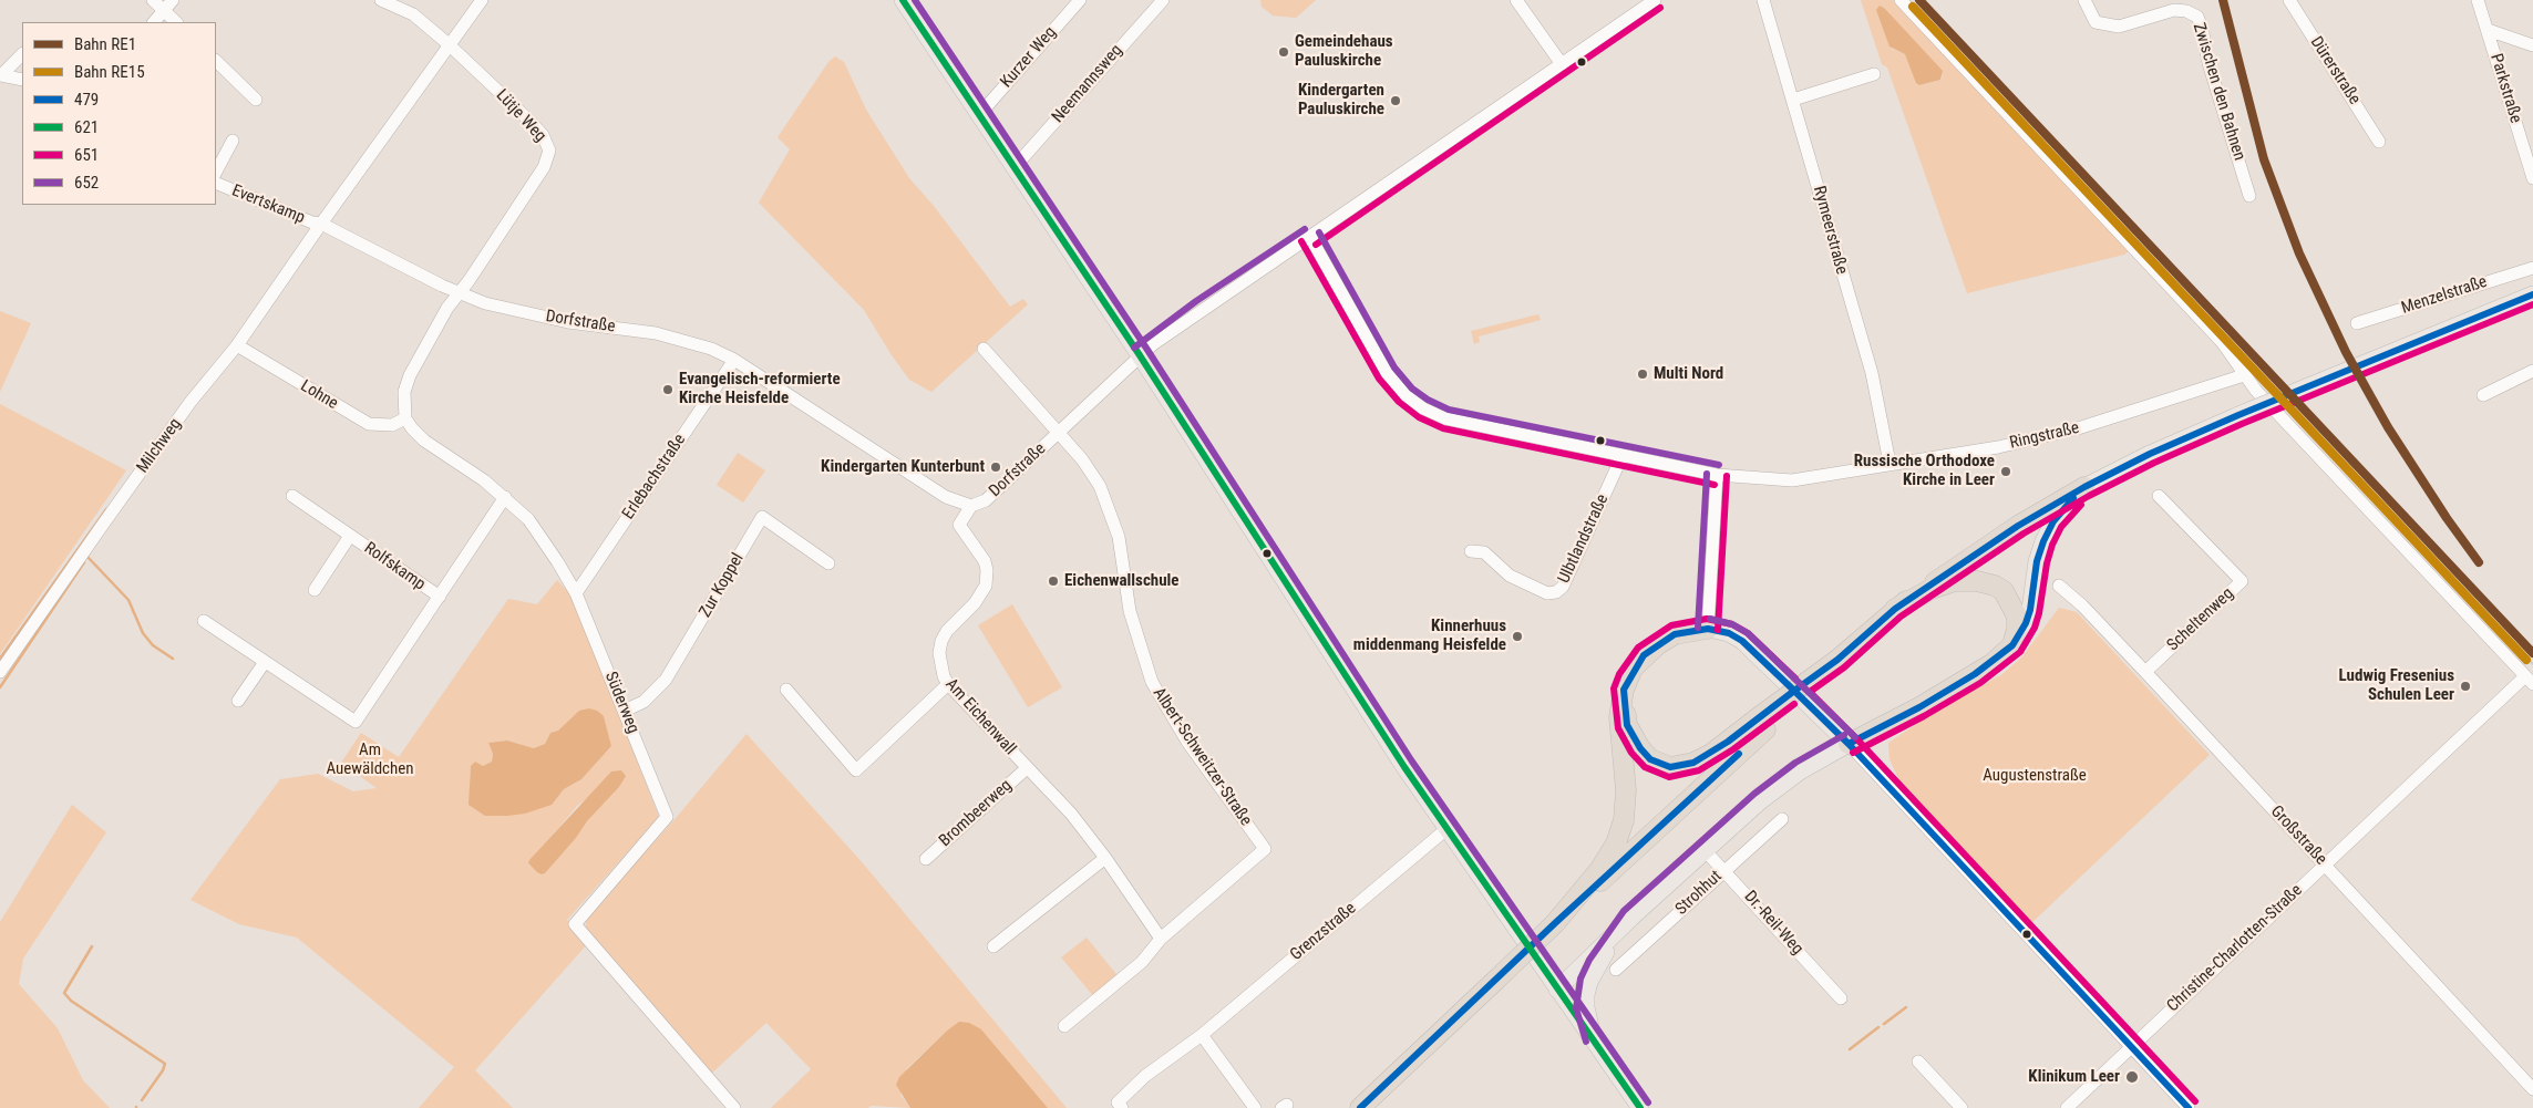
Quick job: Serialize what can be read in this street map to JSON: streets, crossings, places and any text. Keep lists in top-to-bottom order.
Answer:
{
  "streets": {
    "main road": ["Strohhut"],
    "street": [
      "Kurzer Weg",
      "Dürerstraße",
      "Neemannsweg",
      "Parkstraße",
      "Zwischen den Bahnen",
      "Lütje Weg",
      "Evertskamp",
      "Rymeerstraße",
      "Menzelstraße",
      "Dorfstraße",
      "Lohne",
      "Ringstraße",
      "Milchweg",
      "Erlebachstraße",
      "Ulbtlandstraße",
      "Rolfskamp",
      "Zur Koppel",
      "Scheltenweg",
      "Süderweg",
      "Am Eichenwall",
      "Albert-Schweitzer-Straße",
      "Brombeerweg",
      "Großstraße",
      "Dr.-Reil-Weg",
      "Grenzstraße",
      "Christine-Charlotten-Straße"
    ]
  },
  "crossings": [
    ["Lütje Weg", "Dorfstraße"],
    ["Evertskamp", "Dorfstraße"],
    ["Evertskamp", "Milchweg"],
    ["Rymeerstraße", "Ringstraße"],
    ["Dorfstraße", "Ringstraße"],
    ["Dorfstraße", "Milchweg"],
    ["Dorfstraße", "Erlebachstraße"],
    ["Dorfstraße", "Am Eichenwall"],
    ["Dorfstraße", "Albert-Schweitzer-Straße"],
    ["Lohne", "Milchweg"],
    ["Lohne", "Süderweg"],
    ["Ringstraße", "Ulbtlandstraße"],
    ["Erlebachstraße", "Süderweg"],
    ["Zur Koppel", "Süderweg"],
    ["Scheltenweg", "Großstraße"],
    ["Am Eichenwall", "Albert-Schweitzer-Straße"],
    ["Am Eichenwall", "Brombeerweg"],
    ["Großstraße", "Christine-Charlotten-Straße"],
    ["Strohhut", "Dr.-Reil-Weg"]
  ],
  "parks": ["Am Auewäldchen", "Augustenstraße"],
  "places": [
    "Gemeindehaus Pauluskirche",
    "Kindergarten Pauluskirche",
    "Multi Nord",
    "Evangelisch-reformierte Kirche Heisfelde",
    "Kindergarten Kunterbunt",
    "Russische Orthodoxe Kirche in Leer",
    "Eichenwallschule",
    "Kinnerhuus middenmang Heisfelde",
    "Ludwig Fresenius Schulen Leer",
    "Klinikum Leer"
  ],
  "lines": [
    "rail line RE1",
    "transit line 621",
    "transit line 652",
    "rail line RE15",
    "transit line 651",
    "transit line 479"
  ],
  "legend": [
    "Bahn RE1",
    "Bahn RE15",
    "479",
    "621",
    "651",
    "652"
  ]
}
